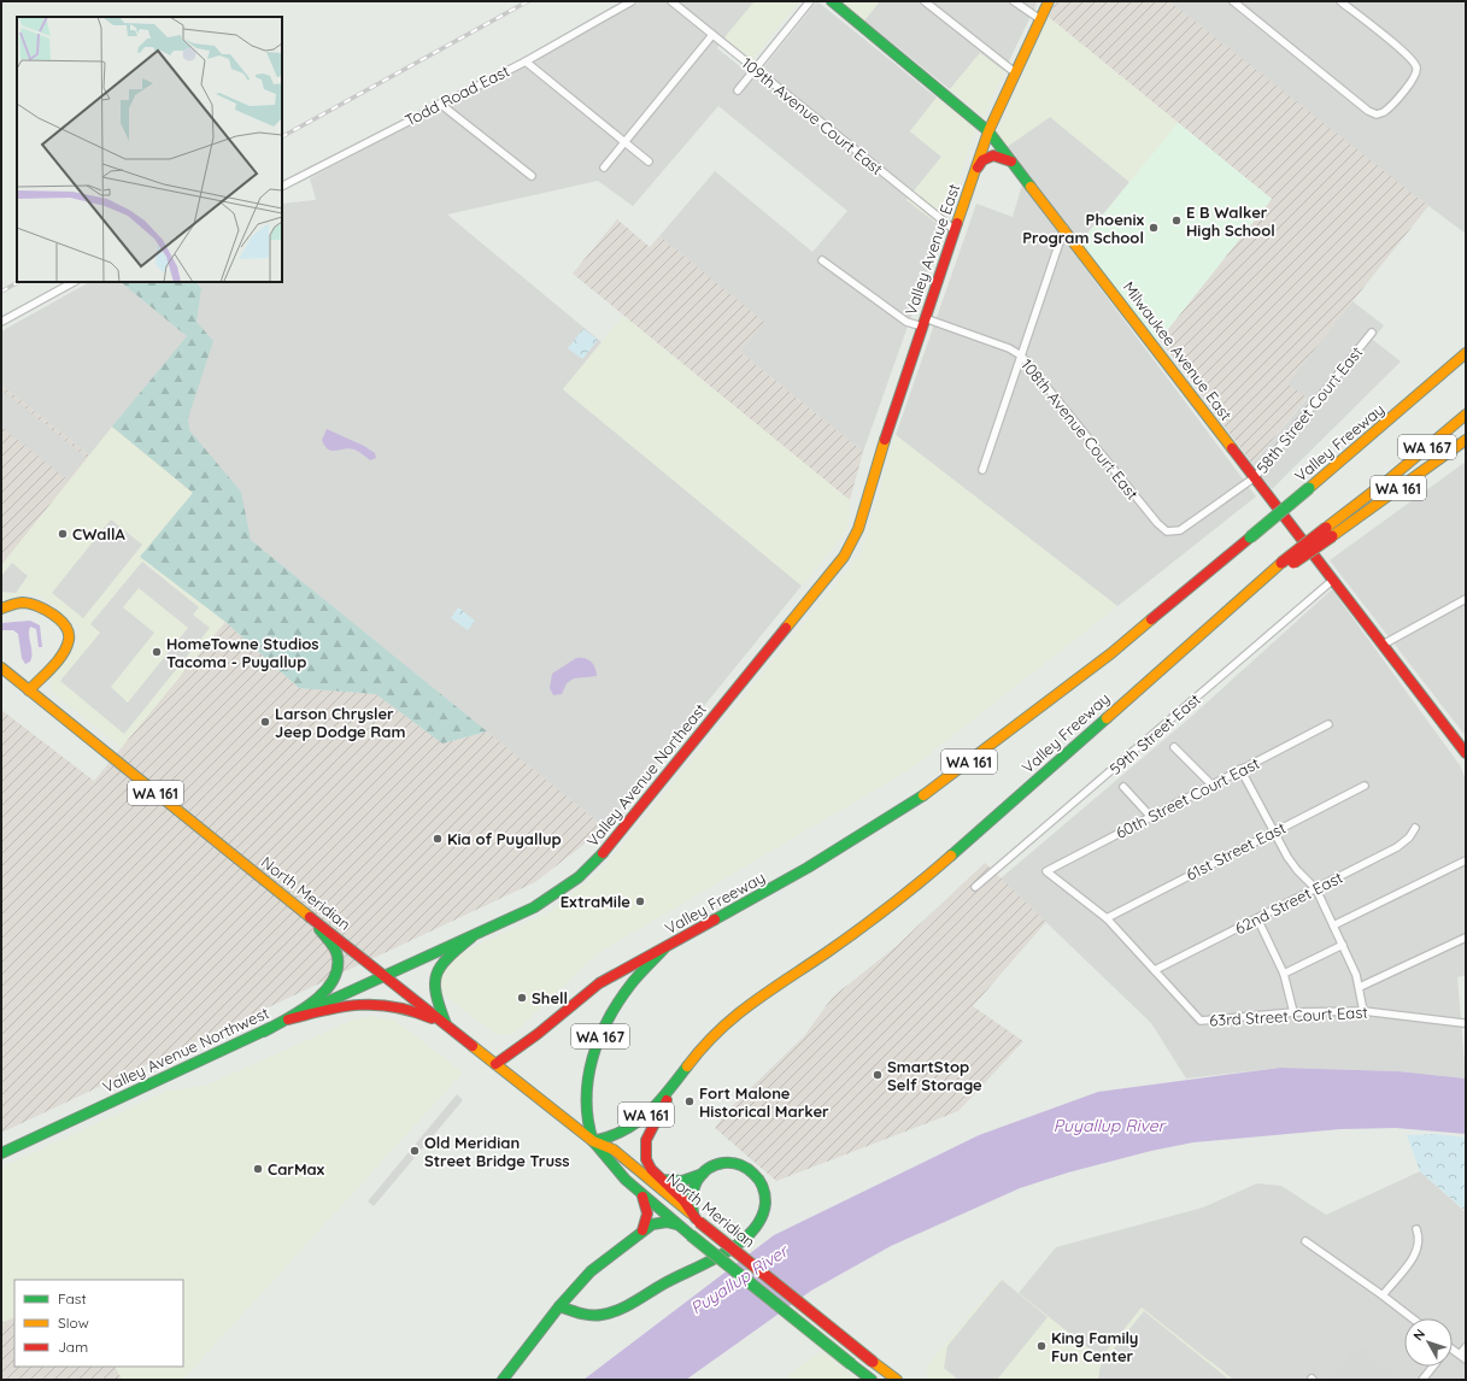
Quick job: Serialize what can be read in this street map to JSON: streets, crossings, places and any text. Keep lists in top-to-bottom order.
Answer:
{
  "streets": {
    "main road": [
      "Valley Avenue East",
      "Milwaukee Avenue East",
      "Valley Freeway",
      "WA 167",
      "WA 161",
      "Valley Avenue Northeast",
      "North Meridian",
      "Valley Avenue Northwest"
    ],
    "street": [
      "Todd Road East",
      "109th Avenue Court East",
      "58th Street Court East",
      "108th Avenue Court East",
      "59th Street East",
      "60th Street Court East",
      "61st Street East",
      "62nd Street East",
      "63rd Street Court East"
    ]
  },
  "crossings": [
    ["109th Avenue Court East", "Valley Avenue East"],
    ["Valley Avenue East", "Milwaukee Avenue East"],
    ["Valley Avenue East", "108th Avenue Court East"],
    ["Valley Avenue East", "Valley Avenue Northeast"],
    ["Milwaukee Avenue East", "58th Street Court East"],
    ["Milwaukee Avenue East", "59th Street East"],
    ["58th Street Court East", "108th Avenue Court East"],
    ["Valley Freeway", "WA 167"],
    ["Valley Freeway", "WA 161"],
    ["WA 167", "WA 161"],
    ["WA 167", "North Meridian"],
    ["WA 161", "North Meridian"],
    ["Valley Avenue Northeast", "North Meridian"],
    ["Valley Avenue Northeast", "Valley Avenue Northwest"],
    ["60th Street Court East", "61st Street East"],
    ["North Meridian", "Valley Avenue Northwest"],
    ["62nd Street East", "63rd Street Court East"]
  ],
  "water": ["Puyallup River"],
  "places": [
    "E B Walker High School",
    "Phoenix Program School",
    "CWallA",
    "HomeTowne Studios Tacoma - Puyallup",
    "Larson Chrysler Jeep Dodge Ram",
    "Kia of Puyallup",
    "ExtraMile",
    "Shell",
    "SmartStop Self Storage",
    "Fort Malone Historical Marker",
    "Old Meridian Street Bridge Truss",
    "CarMax",
    "King Family Fun Center"
  ],
  "legend": ["Fast", "Slow", "Jam"],
  "north": "top left"
}
